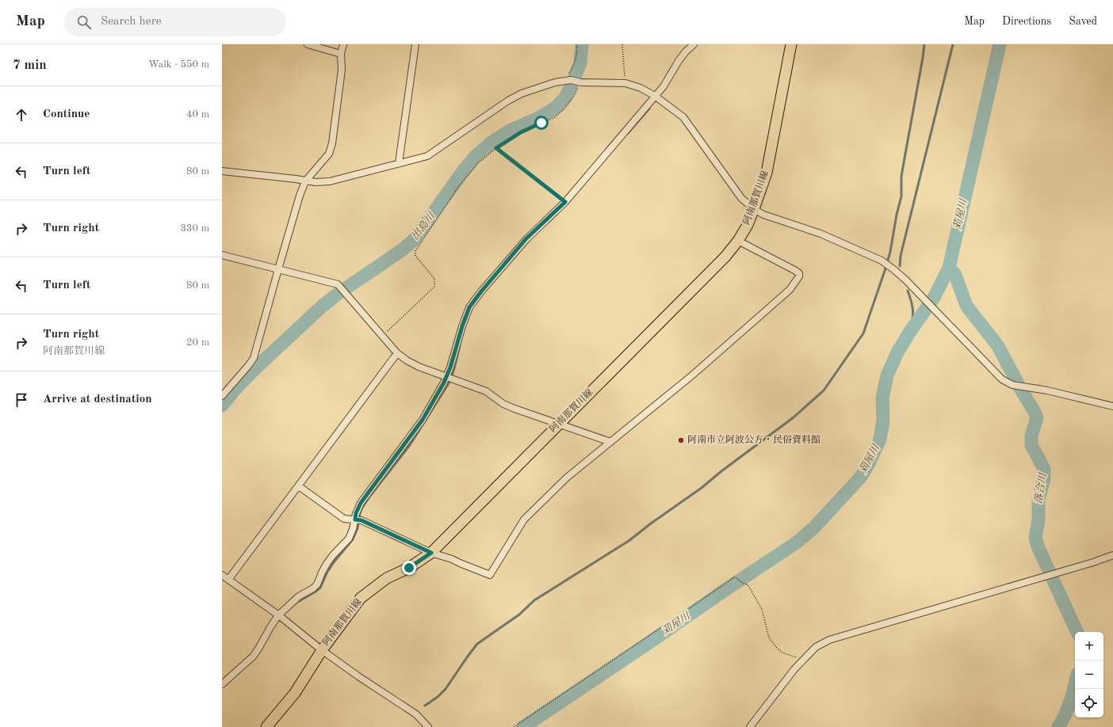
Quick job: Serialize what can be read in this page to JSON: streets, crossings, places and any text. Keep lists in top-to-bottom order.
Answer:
{
  "streets": {
    "main road": ["阿南那賀川線"]
  },
  "water": ["苅屋川", "出島川", "落合川"],
  "places": ["阿南市立阿波公方・民俗資料館"],
  "page": {
    "header": "Map",
    "search": "Search here",
    "nav": ["Map", "Directions", "Saved"],
    "heading": ["7 min", "Walk · 550 m"],
    "list": [
      ["Continue", "40 m"],
      ["Turn left", "80 m"],
      ["Turn right", "330 m"],
      ["Turn left", "80 m"],
      ["Turn right", "阿南那賀川線", "20 m"],
      "Arrive at destination"
    ],
    "map_buttons": ["+", "−"]
  }
}
